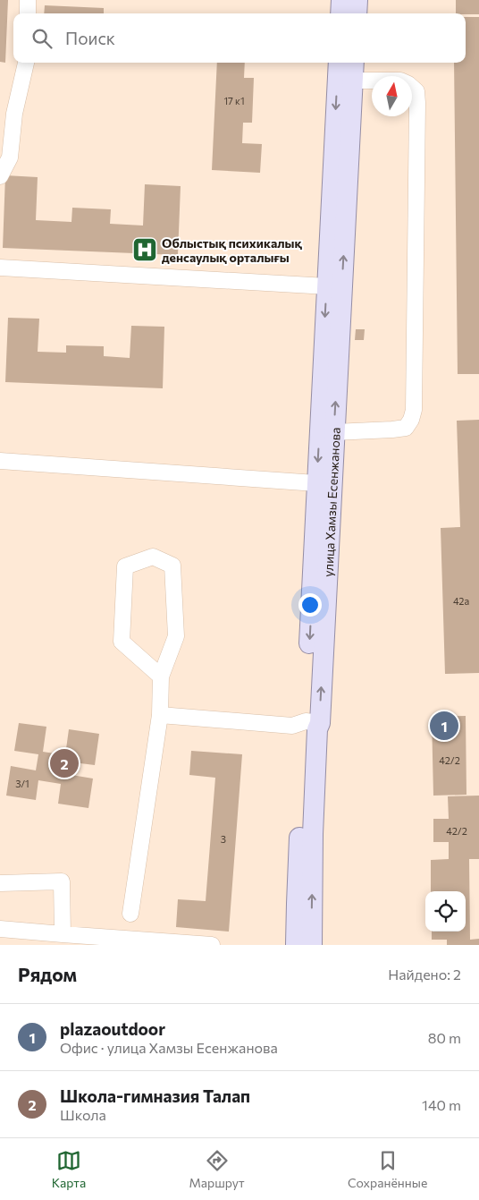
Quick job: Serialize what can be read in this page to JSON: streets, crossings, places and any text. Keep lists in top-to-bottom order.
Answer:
{
  "streets": {
    "main road": ["улица Хамзы Есенжанова"]
  },
  "places": {
    "hospital": ["Облыстық психикалық денсаулық орталығы"]
  },
  "house_numbers": [
    "17 к1",
    "42а",
    "42/2",
    "3/1",
    "42/2",
    "3"
  ],
  "north": "top",
  "page": {
    "search": "Поиск",
    "pins": ["1", "2"],
    "heading": ["Рядом", "Найдено: 2"],
    "list": [
      {
        "mark": "1",
        "name": "plazaoutdoor",
        "note": "Офис · улица Хамзы Есенжанова",
        "value": "80 m"
      },
      {
        "mark": "2",
        "name": "Школа-гимназия Талап",
        "note": "Школа",
        "value": "140 m"
      }
    ],
    "nav": ["Карта", "Маршрут", "Сохранённые"]
  }
}
